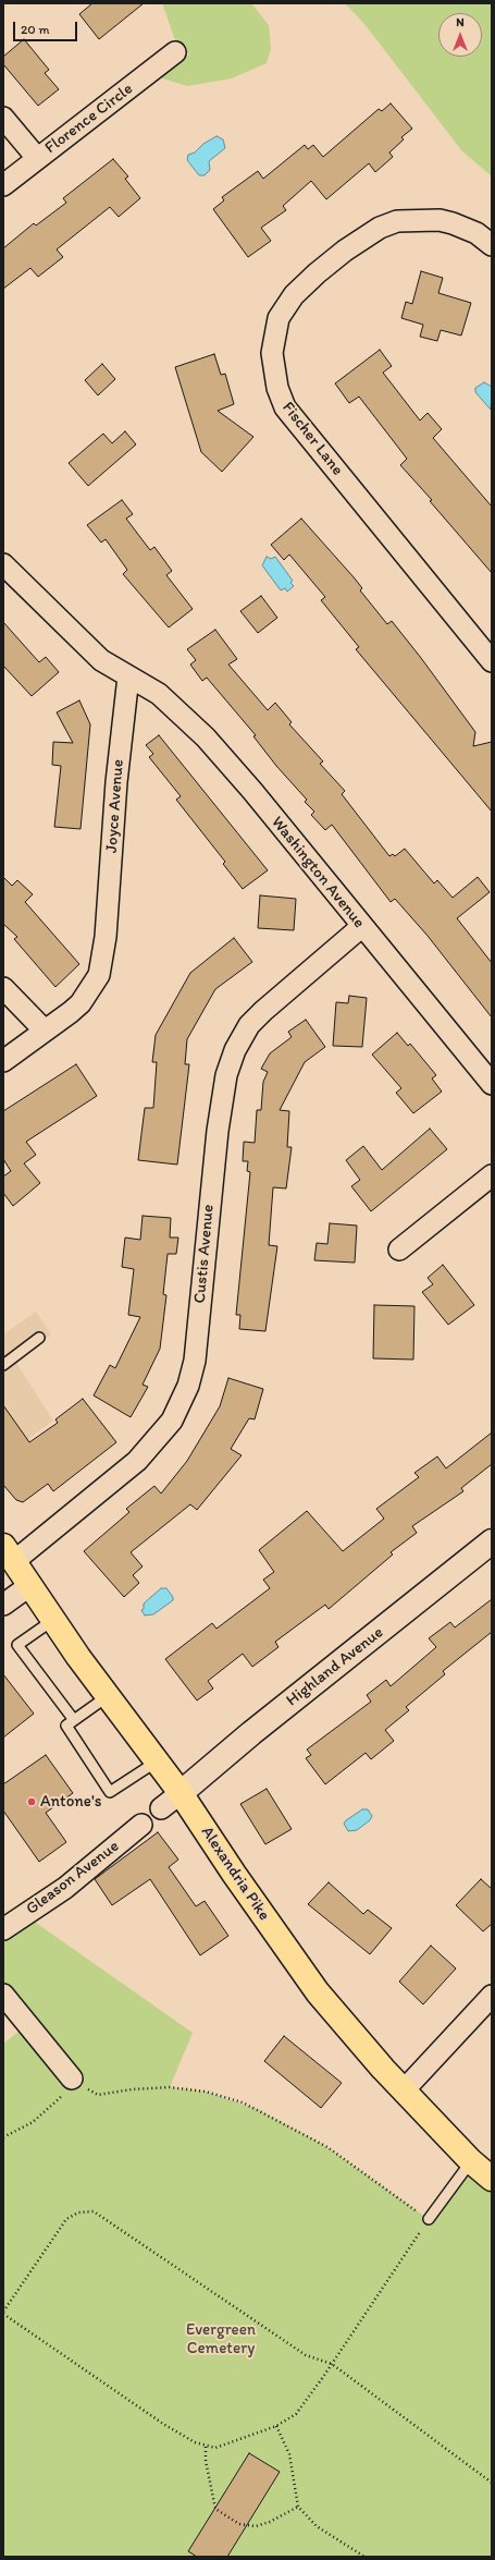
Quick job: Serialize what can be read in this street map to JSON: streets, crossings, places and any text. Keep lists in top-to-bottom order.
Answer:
{
  "streets": {
    "main road": ["Alexandria Pike"],
    "street": [
      "Florence Circle",
      "Fischer Lane",
      "Joyce Avenue",
      "Washington Avenue",
      "Custis Avenue",
      "Highland Avenue",
      "Gleason Avenue"
    ]
  },
  "crossings": [
    ["Joyce Avenue", "Washington Avenue"],
    ["Washington Avenue", "Custis Avenue"],
    ["Custis Avenue", "Alexandria Pike"],
    ["Highland Avenue", "Alexandria Pike"]
  ],
  "parks": ["Evergreen Cemetery"],
  "places": ["Antone's"],
  "scale_bar": "20 m",
  "north": "top"
}
